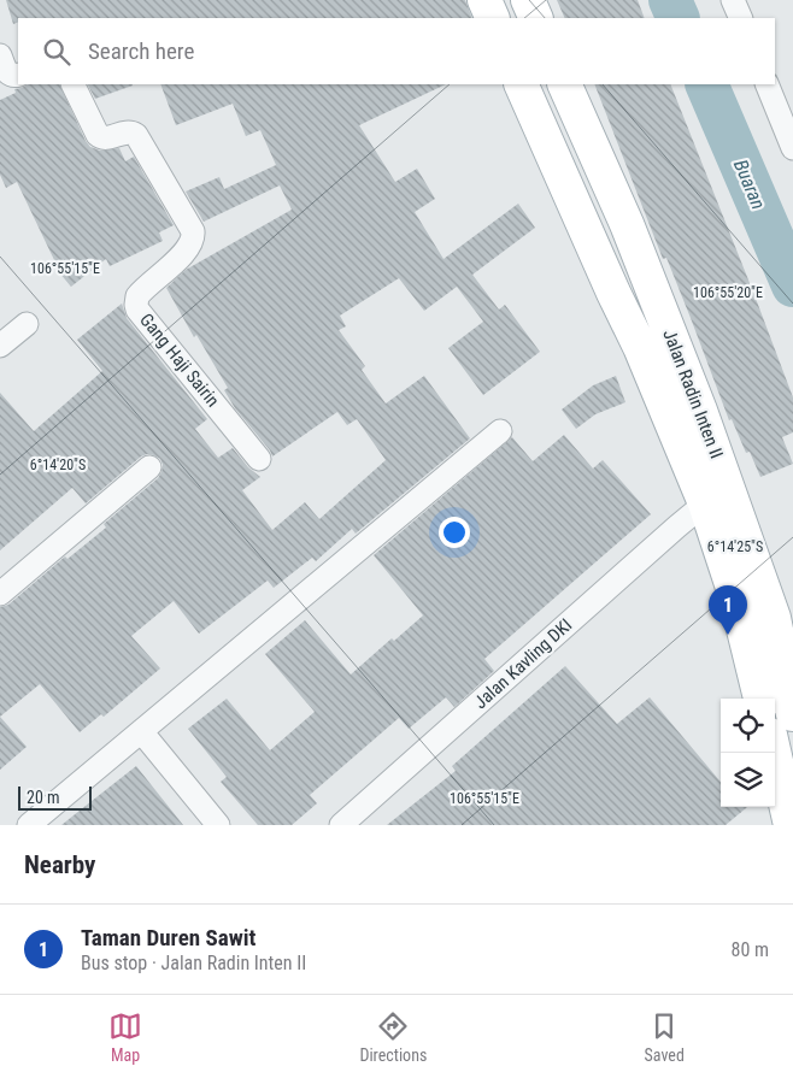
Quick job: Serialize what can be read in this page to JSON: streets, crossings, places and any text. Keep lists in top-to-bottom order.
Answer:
{
  "streets": {
    "main road": ["Jalan Radin Inten II"],
    "street": ["Gang Haji Sairin", "Jalan Kavling DKI"]
  },
  "crossings": [
    ["Jalan Radin Inten II", "Jalan Kavling DKI"]
  ],
  "water": ["Buaran"],
  "scale_bar": "20 m",
  "page": {
    "search": "Search here",
    "pins": "1",
    "scale": "20 m",
    "heading": "Nearby",
    "list": [
      {
        "mark": "1",
        "name": "Taman Duren Sawit",
        "note": "Bus stop · Jalan Radin Inten II",
        "value": "80 m"
      }
    ],
    "nav": ["Map", "Directions", "Saved"]
  },
  "coordinates": [
    "106°55'15\"E",
    "106°55'20\"E",
    "6°14'20\"S",
    "6°14'25\"S"
  ]
}
